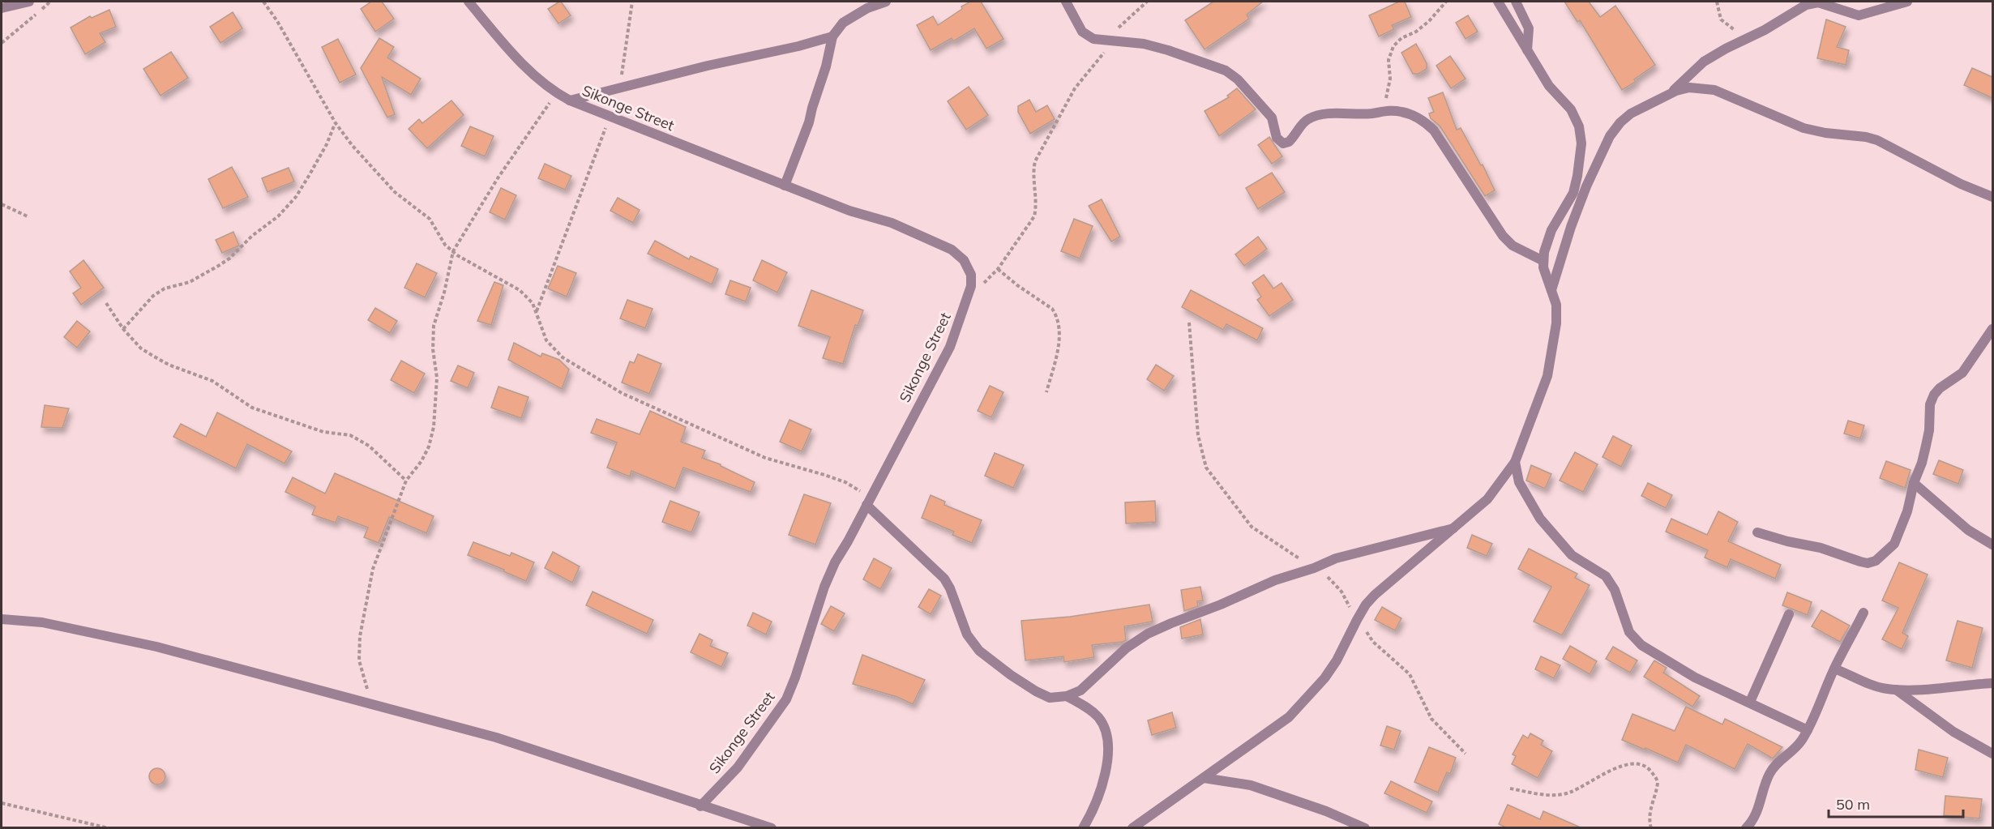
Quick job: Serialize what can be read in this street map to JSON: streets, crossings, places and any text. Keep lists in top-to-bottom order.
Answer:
{
  "streets": {
    "street": ["Sikonge Street"]
  },
  "scale_bar": "50 m"
}
